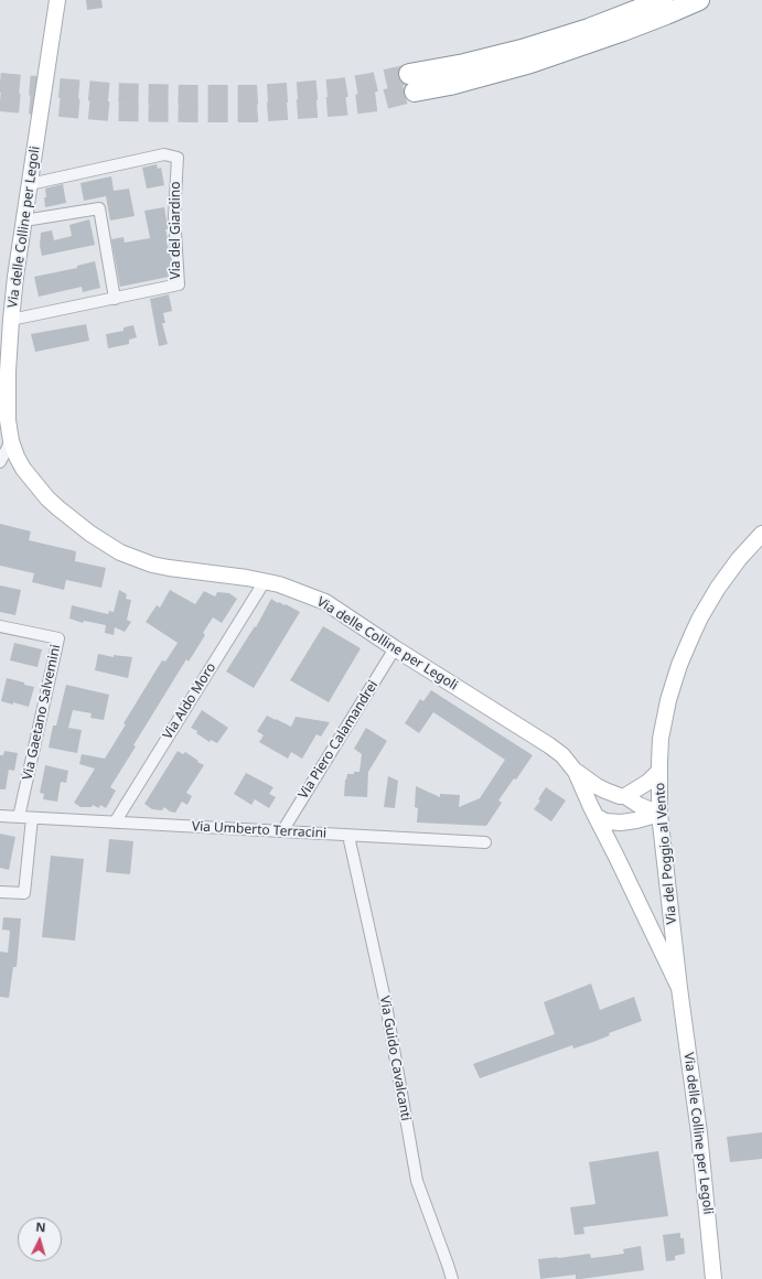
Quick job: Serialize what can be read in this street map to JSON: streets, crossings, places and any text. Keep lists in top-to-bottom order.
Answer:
{
  "streets": {
    "street": [
      "Via delle Colline per Legoli",
      "Via del Giardino",
      "Via Aldo Moro",
      "Via Gaetano Salvemini",
      "Via Piero Calamandrei",
      "Via Umberto Terracini",
      "Via del Poggio al Vento",
      "Via Guido Cavalcanti"
    ]
  },
  "crossings": [
    ["Via delle Colline per Legoli", "Via del Giardino"],
    ["Via delle Colline per Legoli", "Via Aldo Moro"],
    ["Via delle Colline per Legoli", "Via Piero Calamandrei"],
    ["Via delle Colline per Legoli", "Via del Poggio al Vento"],
    ["Via Aldo Moro", "Via Umberto Terracini"],
    ["Via Gaetano Salvemini", "Via Umberto Terracini"],
    ["Via Piero Calamandrei", "Via Umberto Terracini"],
    ["Via Umberto Terracini", "Via Guido Cavalcanti"]
  ],
  "north": "top"
}
